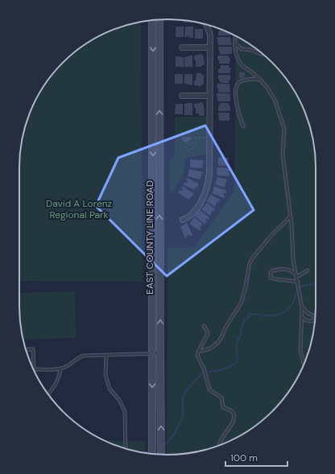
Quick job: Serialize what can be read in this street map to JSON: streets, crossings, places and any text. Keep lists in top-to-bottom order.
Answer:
{
  "streets": {
    "main road": ["EAST COUNTY LINE ROAD"]
  },
  "parks": ["David A Lorenz Regional Park"],
  "scale_bar": "100 m"
}
